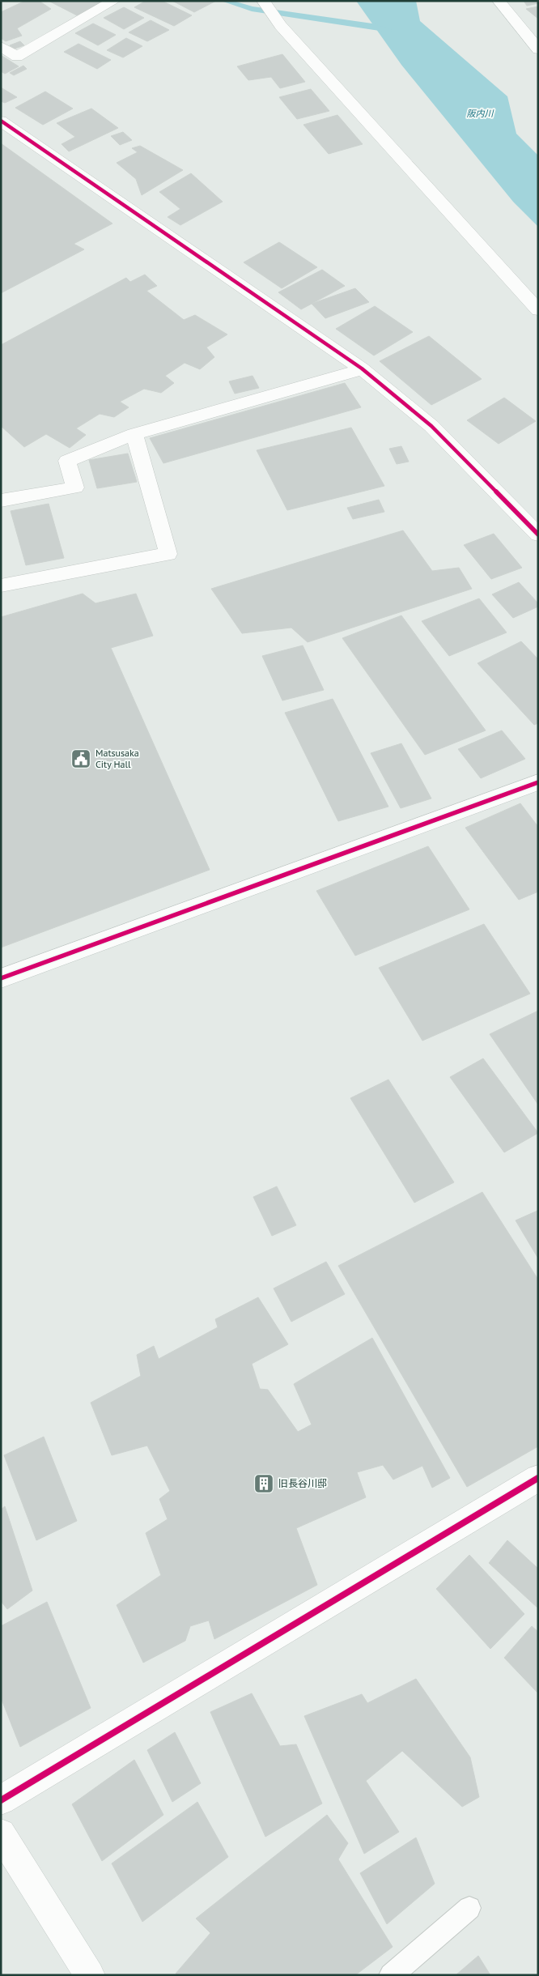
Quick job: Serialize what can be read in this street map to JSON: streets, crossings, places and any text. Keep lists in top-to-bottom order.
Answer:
{
  "water": ["阪内川"],
  "places": {
    "public building": ["Matsusaka City Hall"],
    "building": ["旧長谷川邸"]
  }
}
